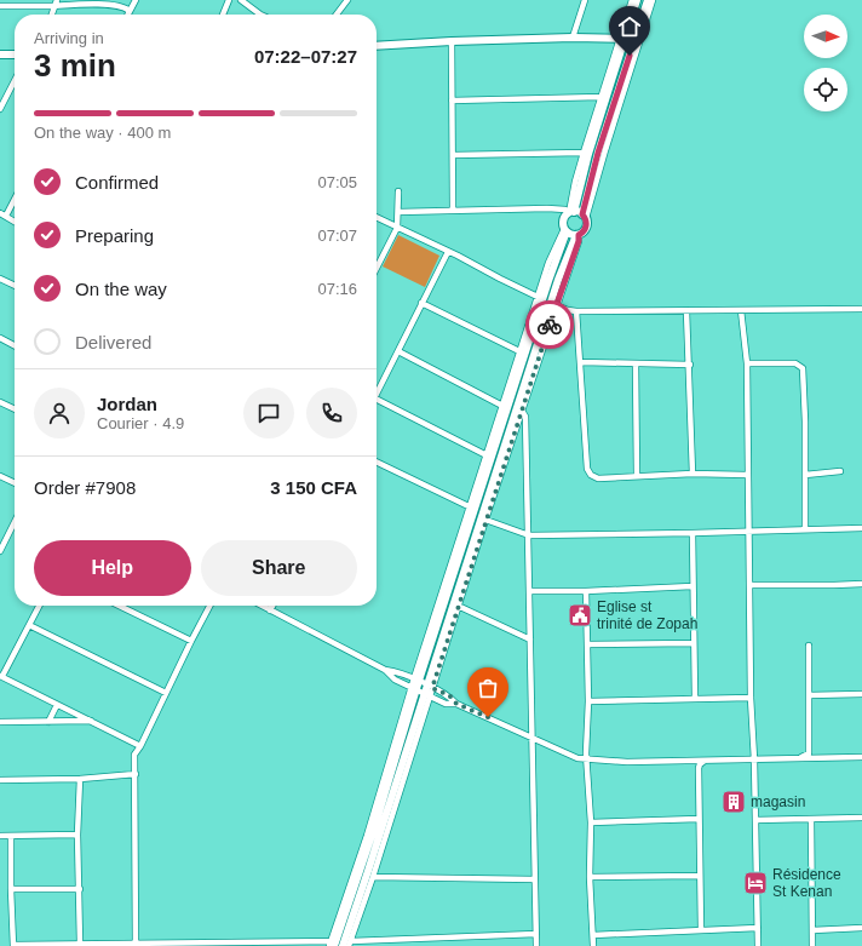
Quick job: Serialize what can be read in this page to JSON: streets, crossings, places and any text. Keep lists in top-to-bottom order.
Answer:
{
  "places": {
    "public building": ["Eglise st trinité de Zopah"],
    "building": ["magasin"],
    "hotel": ["Résidence St Kenan"]
  },
  "north": "right",
  "page": {
    "heading": ["3 min", "Arriving in", "07:22–07:27"],
    "panel": [
      "Jordan",
      "Courier · 4.9",
      "Order #7908",
      "3 150 CFA"
    ],
    "bar": "On the way · 400 m",
    "list": [
      ["Confirmed", "07:05"],
      ["Preparing", "07:07"],
      ["On the way", "07:16"],
      "Delivered"
    ],
    "buttons": ["Help", "Share"]
  }
}
